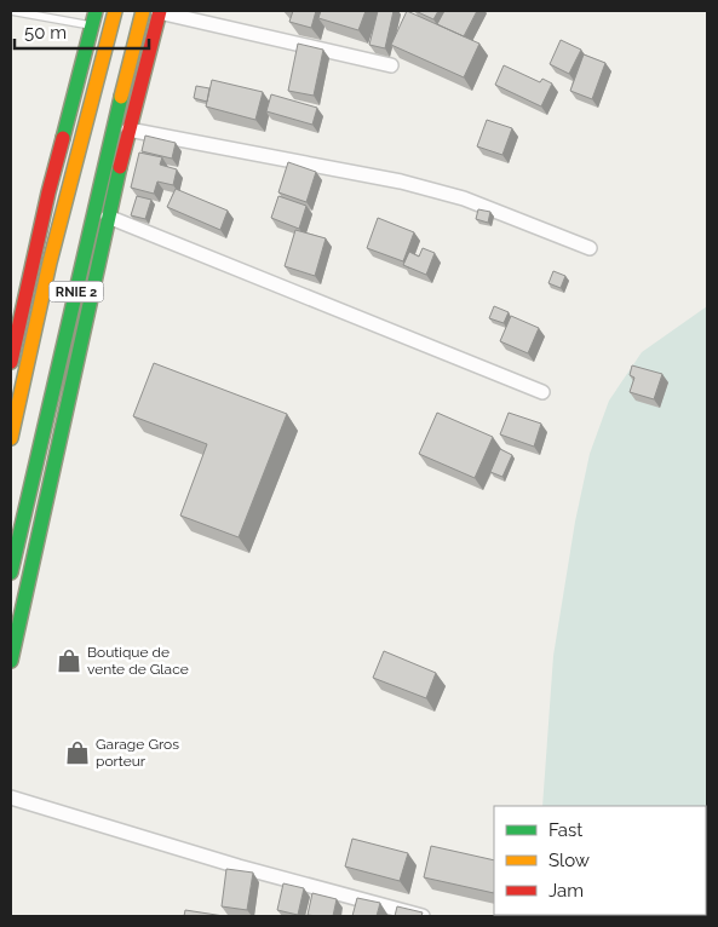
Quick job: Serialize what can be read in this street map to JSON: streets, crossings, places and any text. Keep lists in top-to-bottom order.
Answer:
{
  "streets": {
    "main road": ["RNIE 2"]
  },
  "places": {
    "shop": ["Boutique de vente de Glace", "Garage Gros porteur"]
  },
  "legend": ["Fast", "Slow", "Jam"],
  "scale_bar": "50 m"
}
